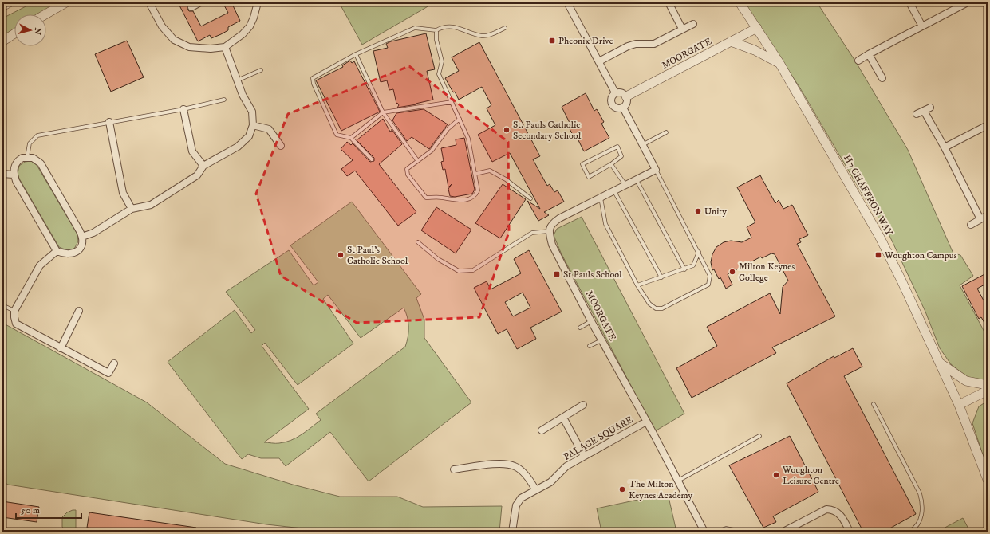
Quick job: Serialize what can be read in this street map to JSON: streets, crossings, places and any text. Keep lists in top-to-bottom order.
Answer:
{
  "streets": {
    "street": ["MOORGATE", "H7 CHAFFRON WAY", "PALACE SQUARE"]
  },
  "crossings": [
    ["MOORGATE", "H7 CHAFFRON WAY"],
    ["MOORGATE", "PALACE SQUARE"]
  ],
  "places": {
    "transit": ["Pheonix Drive", "Woughton Campus", "St Pauls School"],
    "other": [
      "St. Pauls Catholic Secondary School",
      "Unity",
      "St Paul's Catholic School",
      "Milton Keynes College",
      "Woughton Leisure Centre",
      "The Milton Keynes Academy"
    ]
  },
  "scale_bar": "50 m",
  "north": "right"
}
